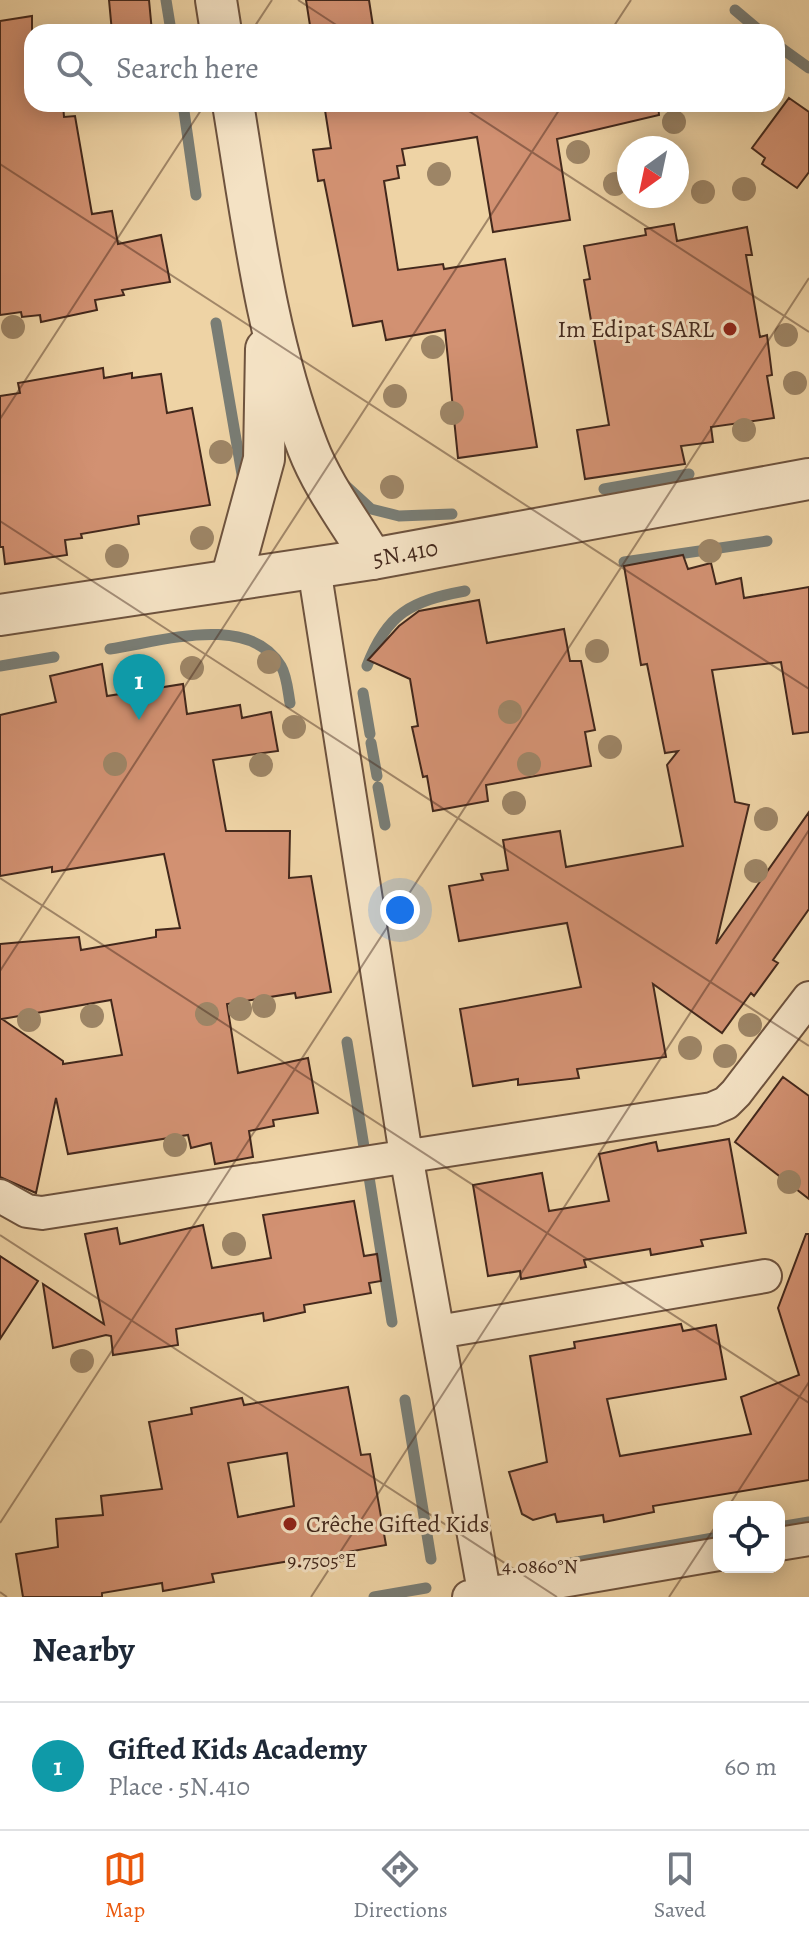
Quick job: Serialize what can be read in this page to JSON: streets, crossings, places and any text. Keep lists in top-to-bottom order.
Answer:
{
  "streets": {
    "street": ["5N.410"]
  },
  "places": ["Im Edipat SARL", "Crêche Gifted Kids"],
  "north": "bottom left",
  "page": {
    "search": "Search here",
    "pins": "1",
    "heading": "Nearby",
    "list": [
      {
        "mark": "1",
        "name": "Gifted Kids Academy",
        "note": "Place · 5N.410",
        "value": "60 m"
      }
    ],
    "nav": ["Map", "Directions", "Saved"]
  },
  "coordinates": ["9.7505°E", "4.0860°N"]
}
